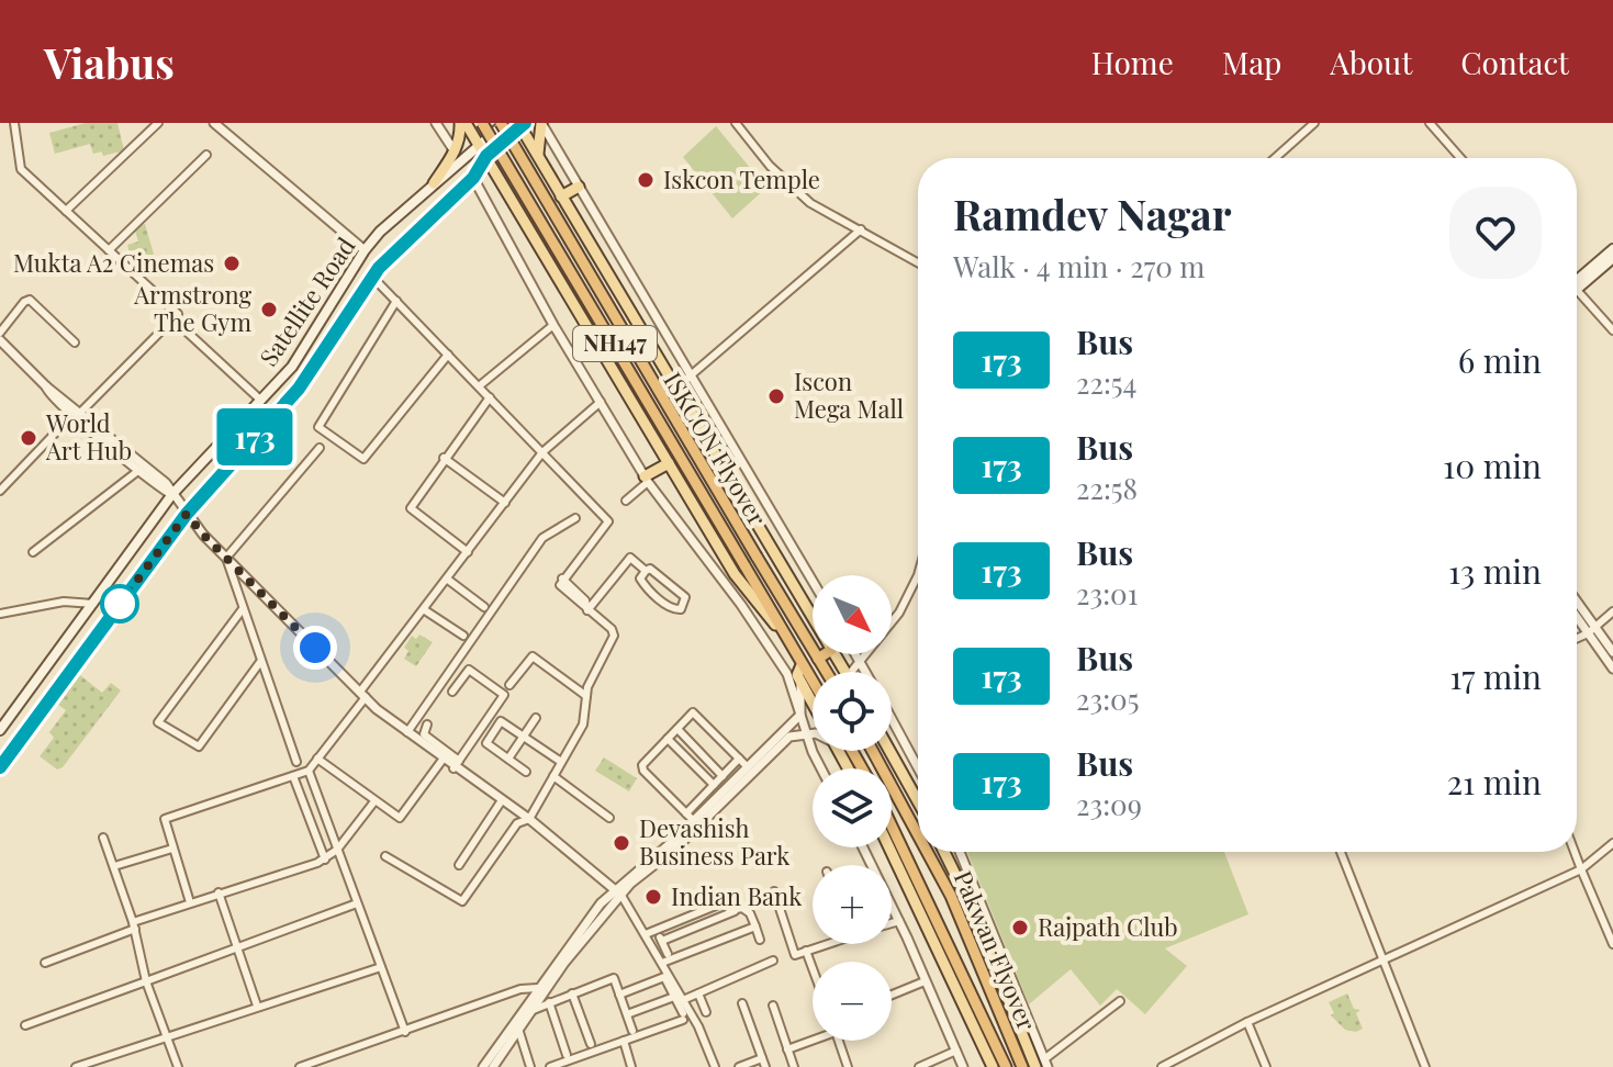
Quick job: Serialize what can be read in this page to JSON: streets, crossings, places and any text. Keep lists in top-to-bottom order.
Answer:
{
  "streets": {
    "highway": ["NH147", "ISKCON Flyover", "Pakwan Flyover"],
    "main road": ["Satellite Road"]
  },
  "crossings": [
    ["Satellite Road", "ISKCON Flyover"],
    ["NH147", "ISKCON Flyover"]
  ],
  "places": [
    "Iskcon Temple",
    "Mukta A2 Cinemas",
    "Armstrong The Gym",
    "Iscon Mega Mall",
    "World Art Hub",
    "Devashish Business Park",
    "Indian Bank",
    "Rajpath Club"
  ],
  "lines": ["bus line 173"],
  "north": "bottom right",
  "page": {
    "header": "Viabus",
    "nav": [
      "Home",
      "Map",
      "About",
      "Contact"
    ],
    "on_map": "173",
    "heading": ["Ramdev Nagar", "Walk · 4 min · 270 m"],
    "list": [
      {
        "mark": "173",
        "name": "Bus",
        "note": "22:54",
        "value": "6 min"
      },
      {
        "mark": "173",
        "name": "Bus",
        "note": "22:58",
        "value": "10 min"
      },
      {
        "mark": "173",
        "name": "Bus",
        "note": "23:01",
        "value": "13 min"
      },
      {
        "mark": "173",
        "name": "Bus",
        "note": "23:05",
        "value": "17 min"
      },
      {
        "mark": "173",
        "name": "Bus",
        "note": "23:09",
        "value": "21 min"
      }
    ],
    "map_buttons": ["+", "−"]
  }
}
